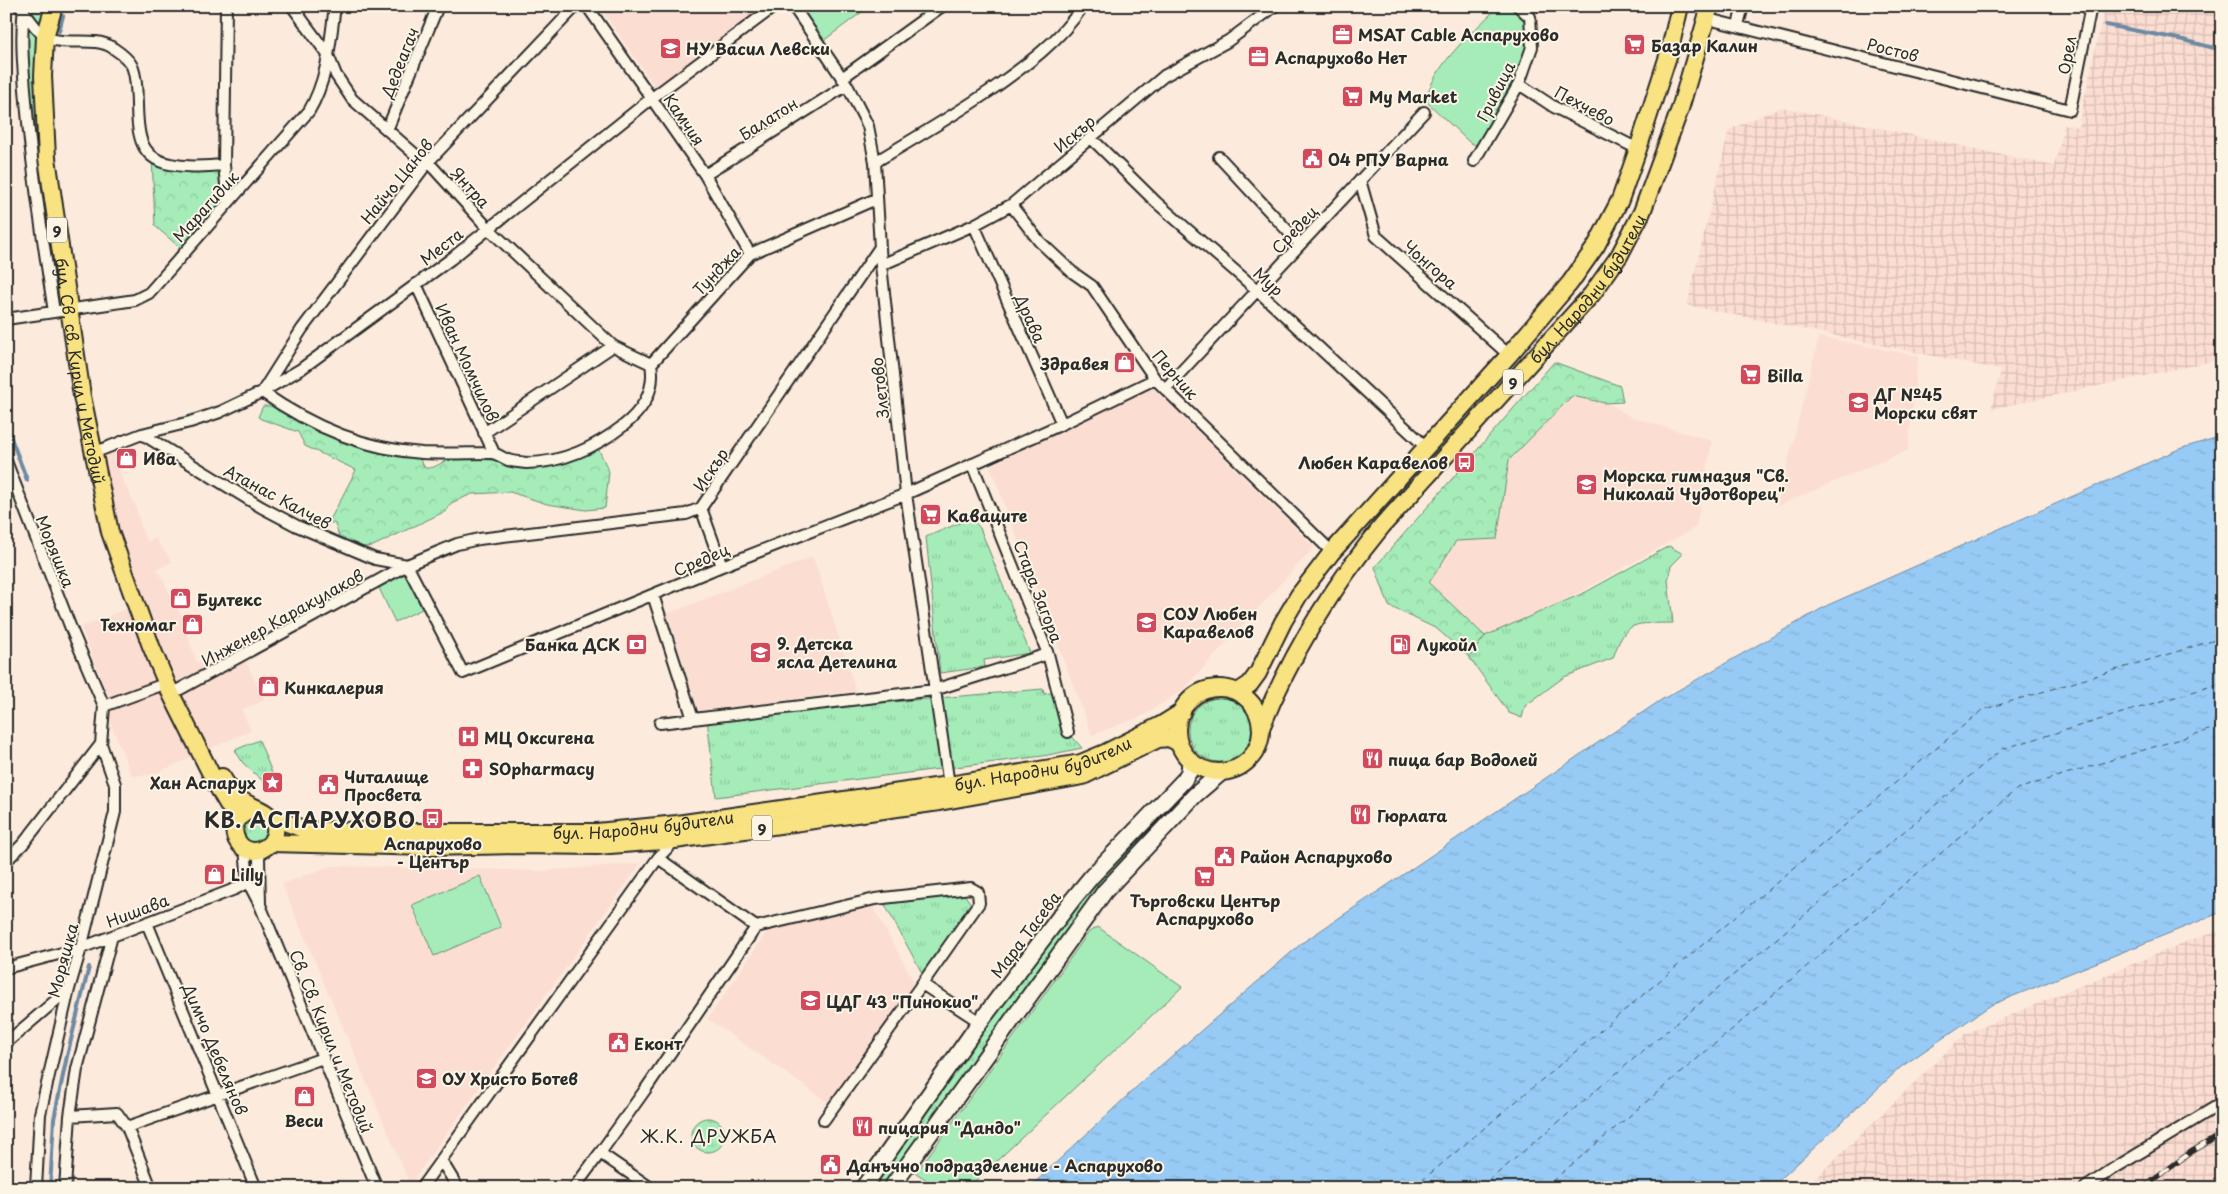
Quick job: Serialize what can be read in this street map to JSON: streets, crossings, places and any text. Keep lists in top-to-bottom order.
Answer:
{
  "streets": {
    "main road": [
      "9",
      "бул. Народни будители",
      "бул. Св. св. Кирил и Методий",
      "Мара Тасева"
    ],
    "street": [
      "Ростов",
      "Орел",
      "Дедеагач",
      "Гривица",
      "Пехчево",
      "Балатон",
      "Камчия",
      "Искър",
      "Найчо Цанов",
      "Янтра",
      "Марагидик",
      "Средец",
      "Места",
      "Чонгора",
      "Тунджа",
      "Мур",
      "Драва",
      "Иван Момчилов",
      "Перник",
      "Злетово",
      "Атанас Калчев",
      "Моряшка",
      "Стара Загора",
      "Инженер Каракулаков",
      "Нишава",
      "Св. Св. Кирил и Методий",
      "Димчо Дебелянов"
    ]
  },
  "crossings": [
    ["Ростов", "Орел"],
    ["Ростов", "бул. Народни будители"],
    ["Дедеагач", "Янтра"],
    ["Гривица", "Пехчево"],
    ["Пехчево", "бул. Народни будители"],
    ["Балатон", "Камчия"],
    ["Балатон", "Злетово"],
    ["Камчия", "Места"],
    ["Камчия", "Тунджа"],
    ["Искър", "Средец"],
    ["Искър", "Мур"],
    ["Искър", "Драва"],
    ["Искър", "Перник"],
    ["Искър", "Злетово"],
    ["Искър", "Атанас Калчев"],
    ["Искър", "Инженер Каракулаков"],
    ["Найчо Цанов", "Янтра"],
    ["Найчо Цанов", "Места"],
    ["Янтра", "Марагидик"],
    ["Янтра", "Места"],
    ["Янтра", "Тунджа"],
    ["Марагидик", "бул. Св. св. Кирил и Методий"],
    ["Средец", "Чонгора"],
    ["Средец", "Мур"],
    ["Средец", "Драва"],
    ["Средец", "Перник"],
    ["Средец", "Злетово"],
    ["Средец", "Атанас Калчев"],
    ["Средец", "Стара Загора"],
    ["Средец", "Инженер Каракулаков"],
    ["9", "бул. Народни будители"],
    ["9", "бул. Св. св. Кирил и Методий"],
    ["9", "Мара Тасева"],
    ["9", "Св. Св. Кирил и Методий"],
    ["Места", "Иван Момчилов"],
    ["Места", "бул. Св. св. Кирил и Методий"],
    ["Места", "Атанас Калчев"],
    ["Чонгора", "бул. Народни будители"],
    ["Тунджа", "Злетово"],
    ["Мур", "бул. Народни будители"],
    ["бул. Народни будители", "Перник"],
    ["бул. Народни будители", "Злетово"],
    ["бул. Народни будители", "Мара Тасева"],
    ["бул. Народни будители", "Св. Св. Кирил и Методий"],
    ["бул. Св. св. Кирил и Методий", "Инженер Каракулаков"],
    ["Атанас Калчев", "Инженер Каракулаков"],
    ["Моряшка", "Инженер Каракулаков"],
    ["Моряшка", "Нишава"],
    ["Нишава", "Св. Св. Кирил и Методий"],
    ["Нишава", "Димчо Дебелянов"]
  ],
  "districts": ["КВ. АСПАРУХОВО", "Ж.К. ДРУЖБА"],
  "places": {
    "office": ["MSAT Cable Аспарухово", "Аспарухово Нет"],
    "supermarket": [
      "Базар Калин",
      "My Market",
      "Billa",
      "Каваците",
      "Търговски Център Аспарухово"
    ],
    "school or university": [
      "НУ Васил Левски",
      "ДГ №45 Морски свят",
      "Морска гимназия \"Св. Николай Чудотворец\"",
      "СОУ Любен Каравелов",
      "9. Детска ясла Детелина",
      "ЦДГ 43 \"Пинокио\"",
      "ОУ Христо Ботев"
    ],
    "public building": [
      "04 РПУ Варна",
      "Читалище Просвета",
      "Район Аспарухово",
      "Еконт",
      "Данъчно подразделение - Аспарухово"
    ],
    "shop": [
      "Здравея",
      "Ива",
      "Бултекс",
      "Техномаг",
      "Кинкалерия",
      "Lilly",
      "Веси"
    ],
    "bus stop": ["Любен Каравелов", "Аспарухово - Център"],
    "bank": ["Банка ДСК"],
    "fuel station": ["Лукойл"],
    "hospital": ["МЦ Оксигена"],
    "restaurant": ["пица бар Водолей", "Гюрлата", "пицария \"Дандо\""],
    "pharmacy": ["SOpharmacy"],
    "place": ["Хан Аспарух"]
  }
}
